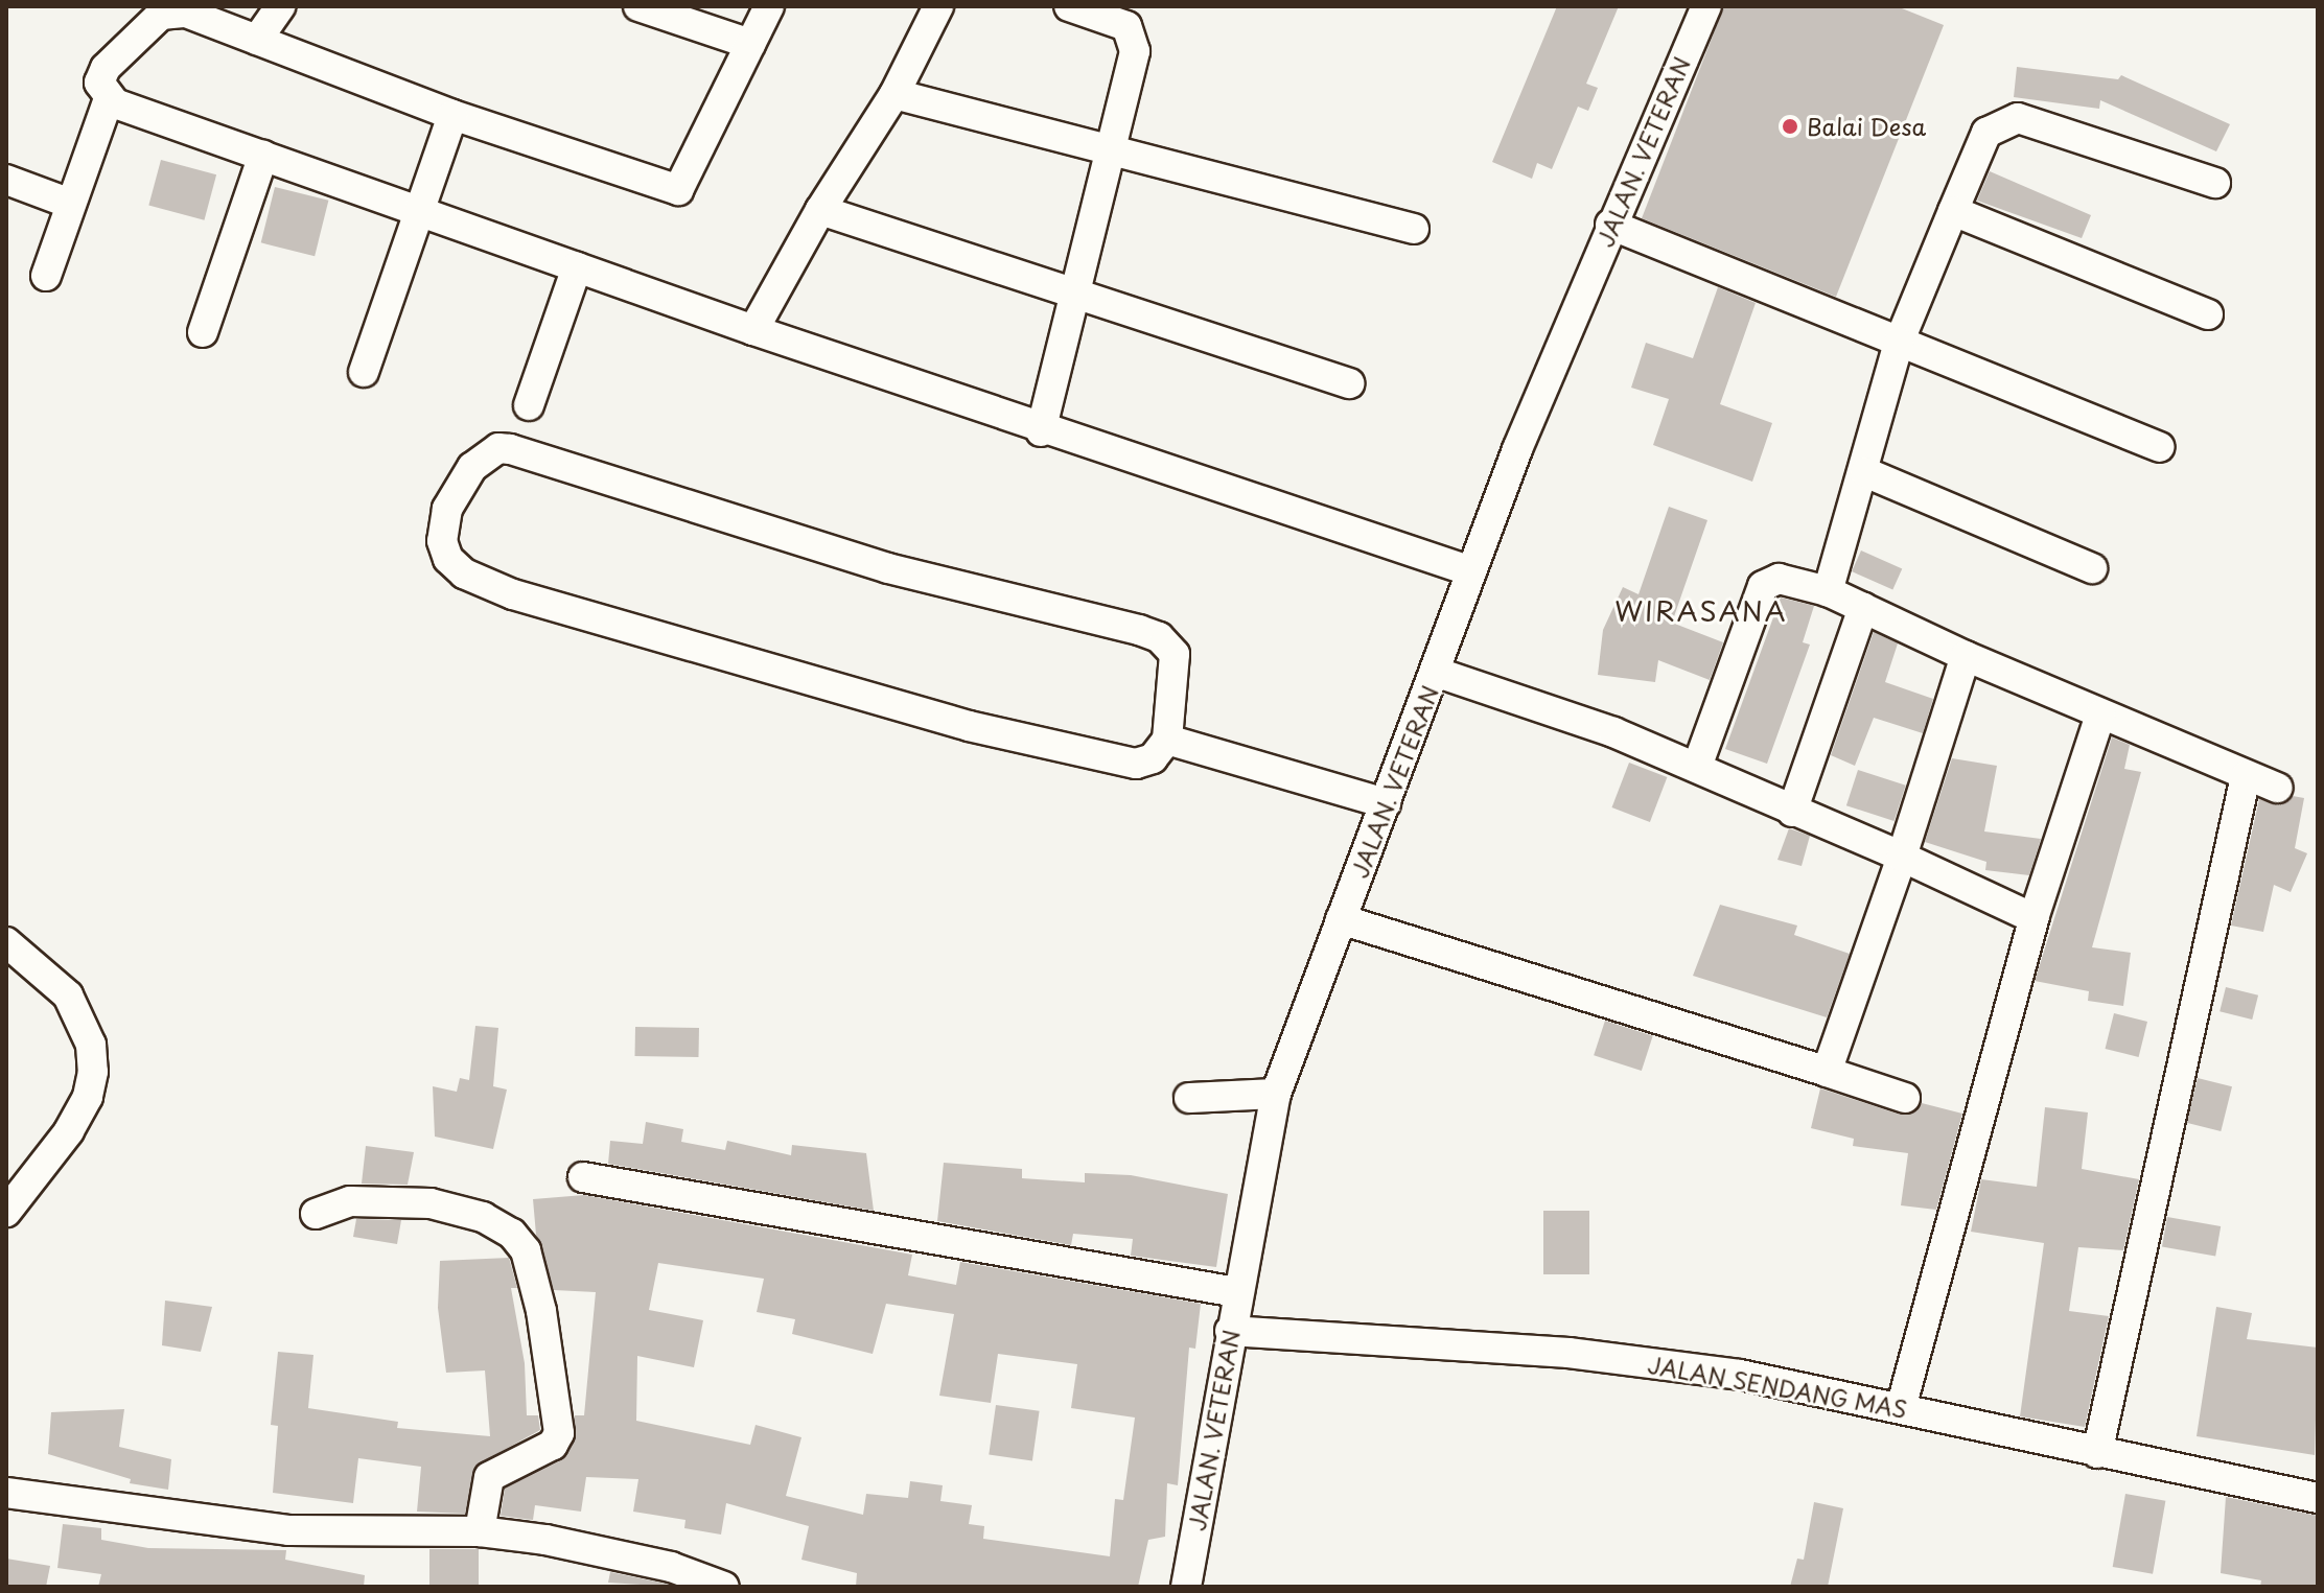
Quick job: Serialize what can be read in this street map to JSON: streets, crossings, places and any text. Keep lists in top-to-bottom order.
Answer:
{
  "streets": {
    "street": ["JALAN. VETERAN", "JALAN SENDANG MAS"]
  },
  "crossings": [
    ["JALAN. VETERAN", "JALAN SENDANG MAS"]
  ],
  "districts": ["WIRASANA"],
  "places": ["Balai Desa"]
}
